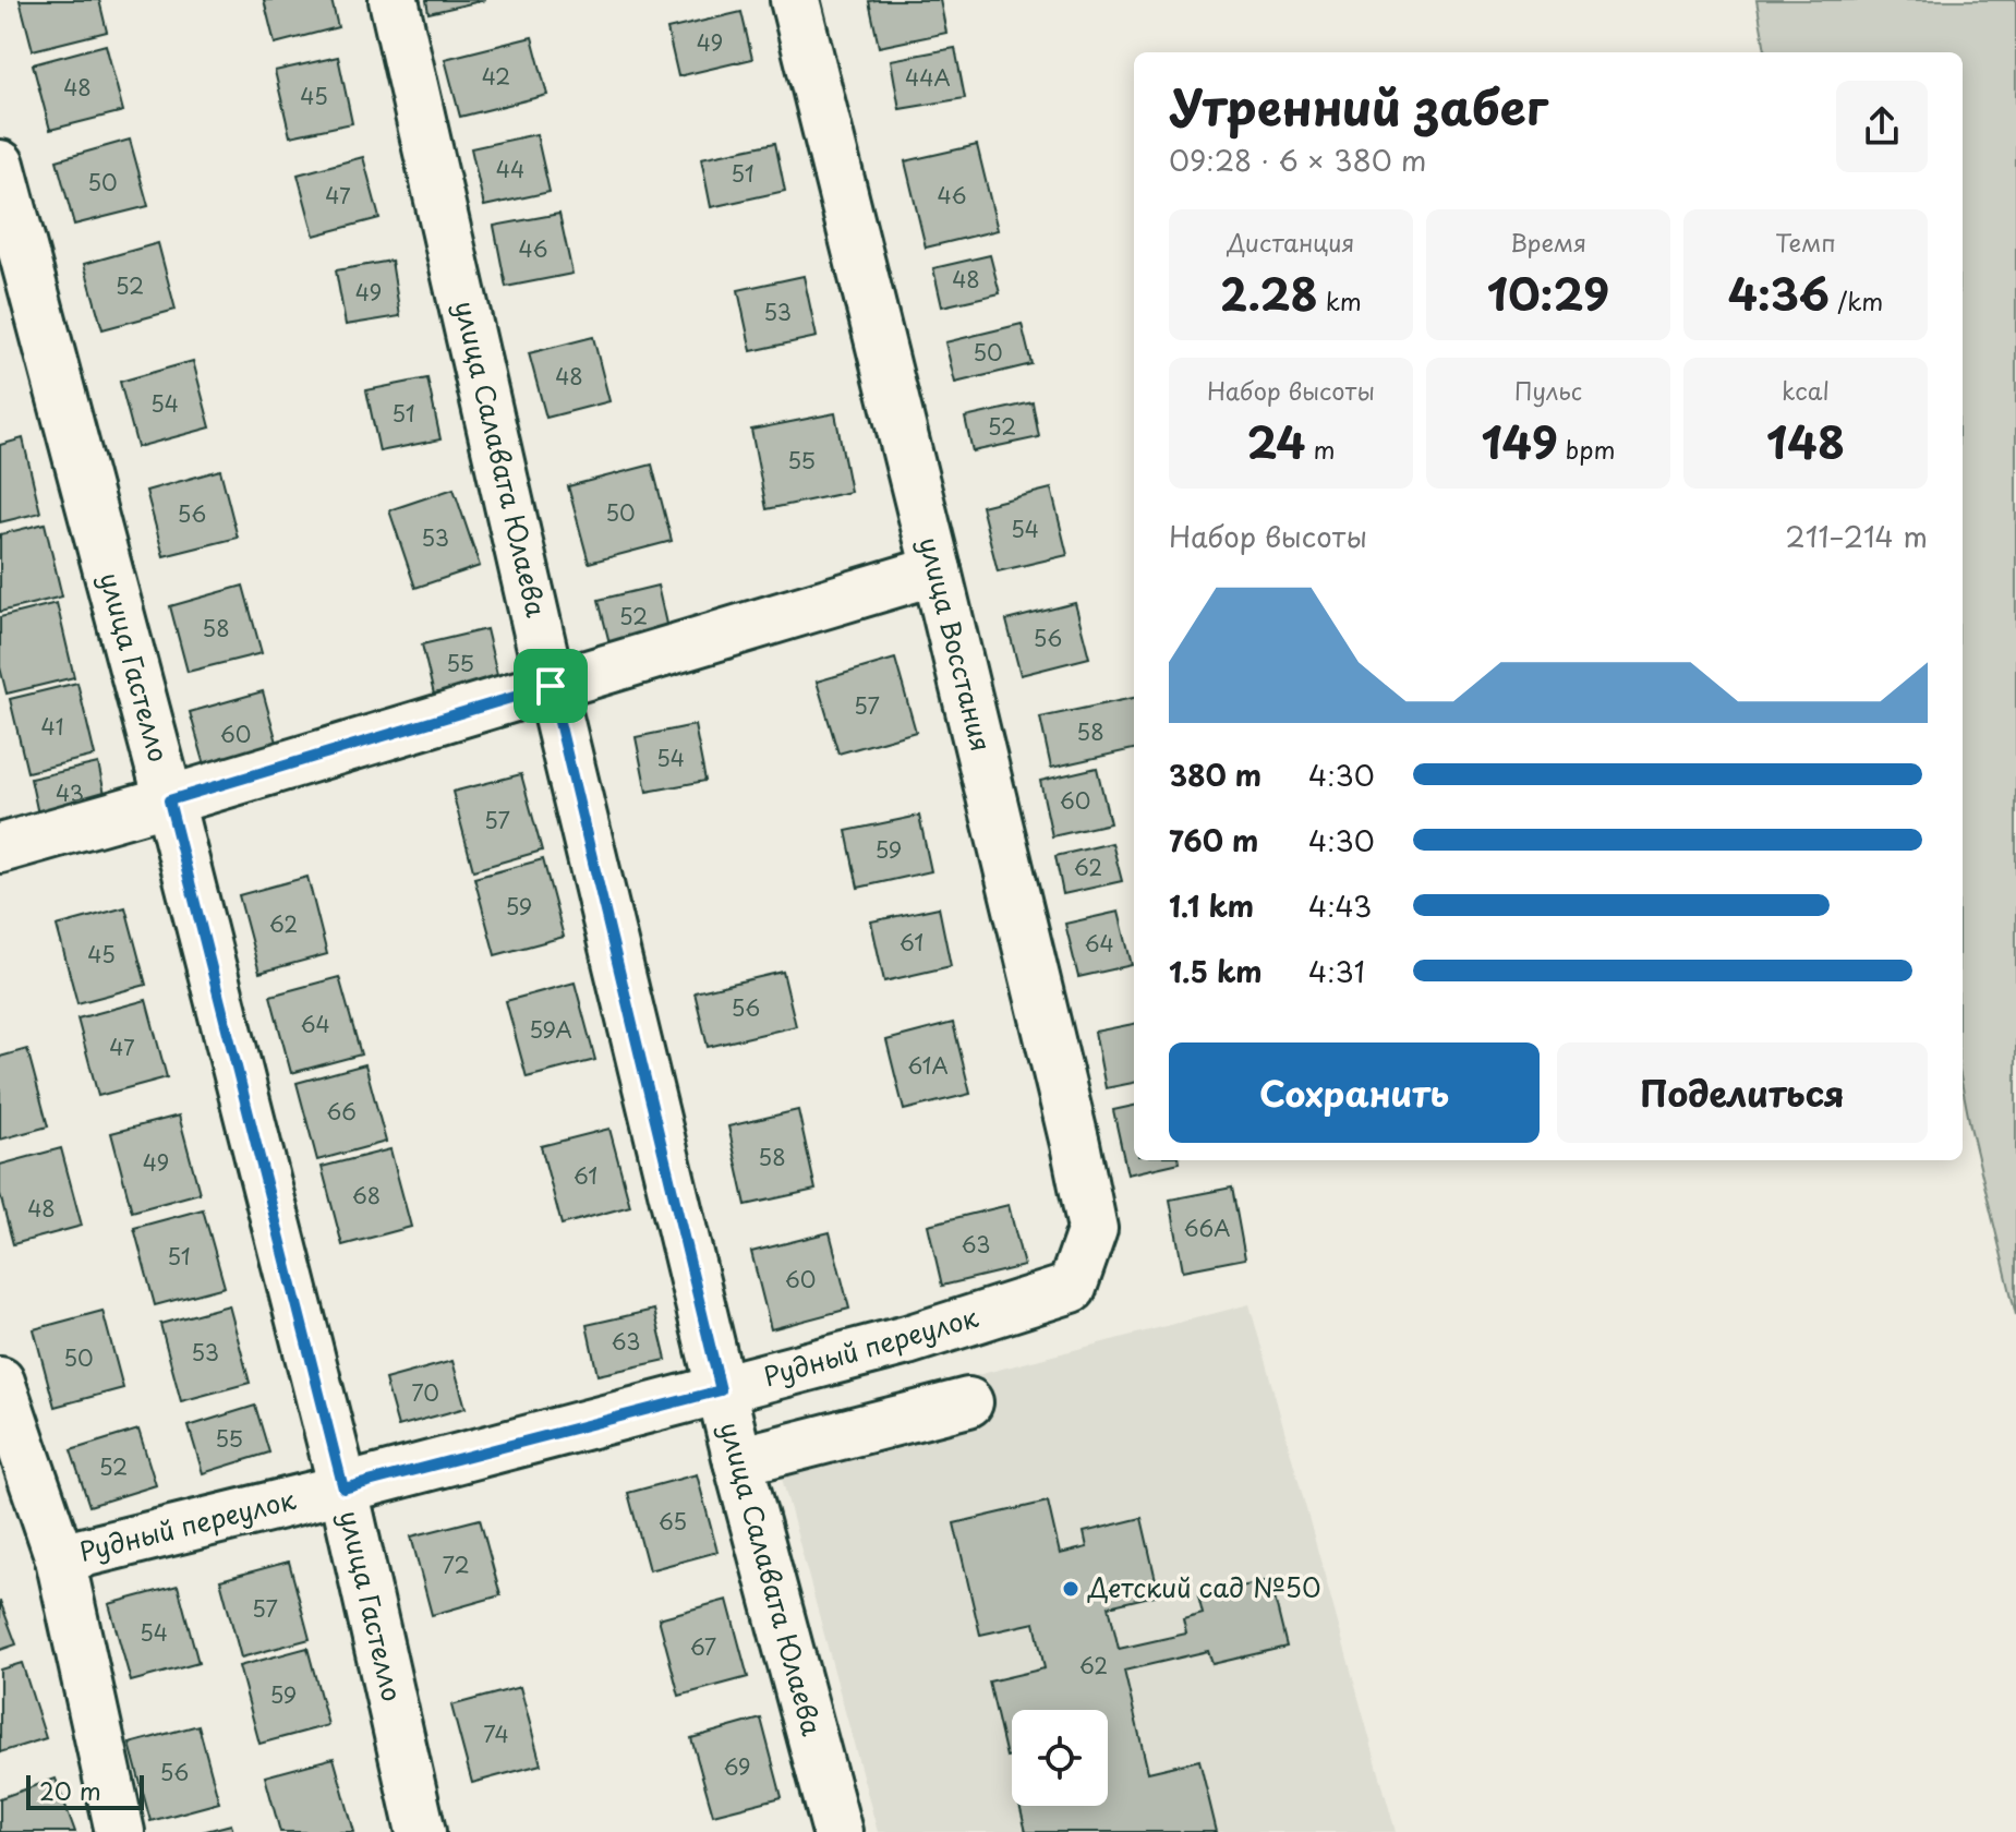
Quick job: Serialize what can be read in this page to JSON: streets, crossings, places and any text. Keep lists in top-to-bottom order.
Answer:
{
  "streets": {
    "street": [
      "улица Салавата Юлаева",
      "улица Восстания",
      "улица Гастелло",
      "Рудный переулок"
    ]
  },
  "crossings": [
    ["улица Салавата Юлаева", "Рудный переулок"],
    ["улица Восстания", "Рудный переулок"],
    ["улица Гастелло", "Рудный переулок"]
  ],
  "places": ["Детский сад №50"],
  "house_numbers": [
    "49",
    "42",
    "44А",
    "48",
    "45",
    "44",
    "51",
    "50",
    "47",
    "46",
    "46",
    "48",
    "52",
    "49",
    "53",
    "50",
    "48",
    "54",
    "51",
    "52",
    "55",
    "50",
    "56",
    "54",
    "53",
    "52",
    "58",
    "56",
    "55",
    "57",
    "41",
    "58",
    "60",
    "54",
    "43",
    "60",
    "57",
    "59",
    "62",
    "59",
    "62",
    "61",
    "64",
    "45",
    "56",
    "64",
    "59А",
    "47",
    "61А",
    "66",
    "58",
    "49",
    "61",
    "68",
    "48",
    "66А",
    "63",
    "51",
    "60",
    "63",
    "53",
    "50",
    "70",
    "55",
    "52",
    "65",
    "72",
    "57",
    "54",
    "67",
    "62",
    "59",
    "74",
    "69",
    "56"
  ],
  "scale_bar": "20 m",
  "page": {
    "heading": ["Утренний забег", "09:28 · 6 × 380 m"],
    "stats": [
      ["Дистанция", "2.28 km"],
      ["Время", "10:29"],
      ["Темп", "4:36 /km"],
      ["Набор высоты", "24 m"],
      ["Пульс", "149 bpm"],
      ["kcal", "148"]
    ],
    "chart": ["Набор высоты", "211–214 m"],
    "list": [
      {
        "name": "380 m",
        "note": "4:30"
      },
      {
        "name": "760 m",
        "note": "4:30"
      },
      {
        "name": "1.1 km",
        "note": "4:43"
      },
      {
        "name": "1.5 km",
        "note": "4:31"
      }
    ],
    "buttons": ["Сохранить", "Поделиться"],
    "scale": "20 m"
  }
}
